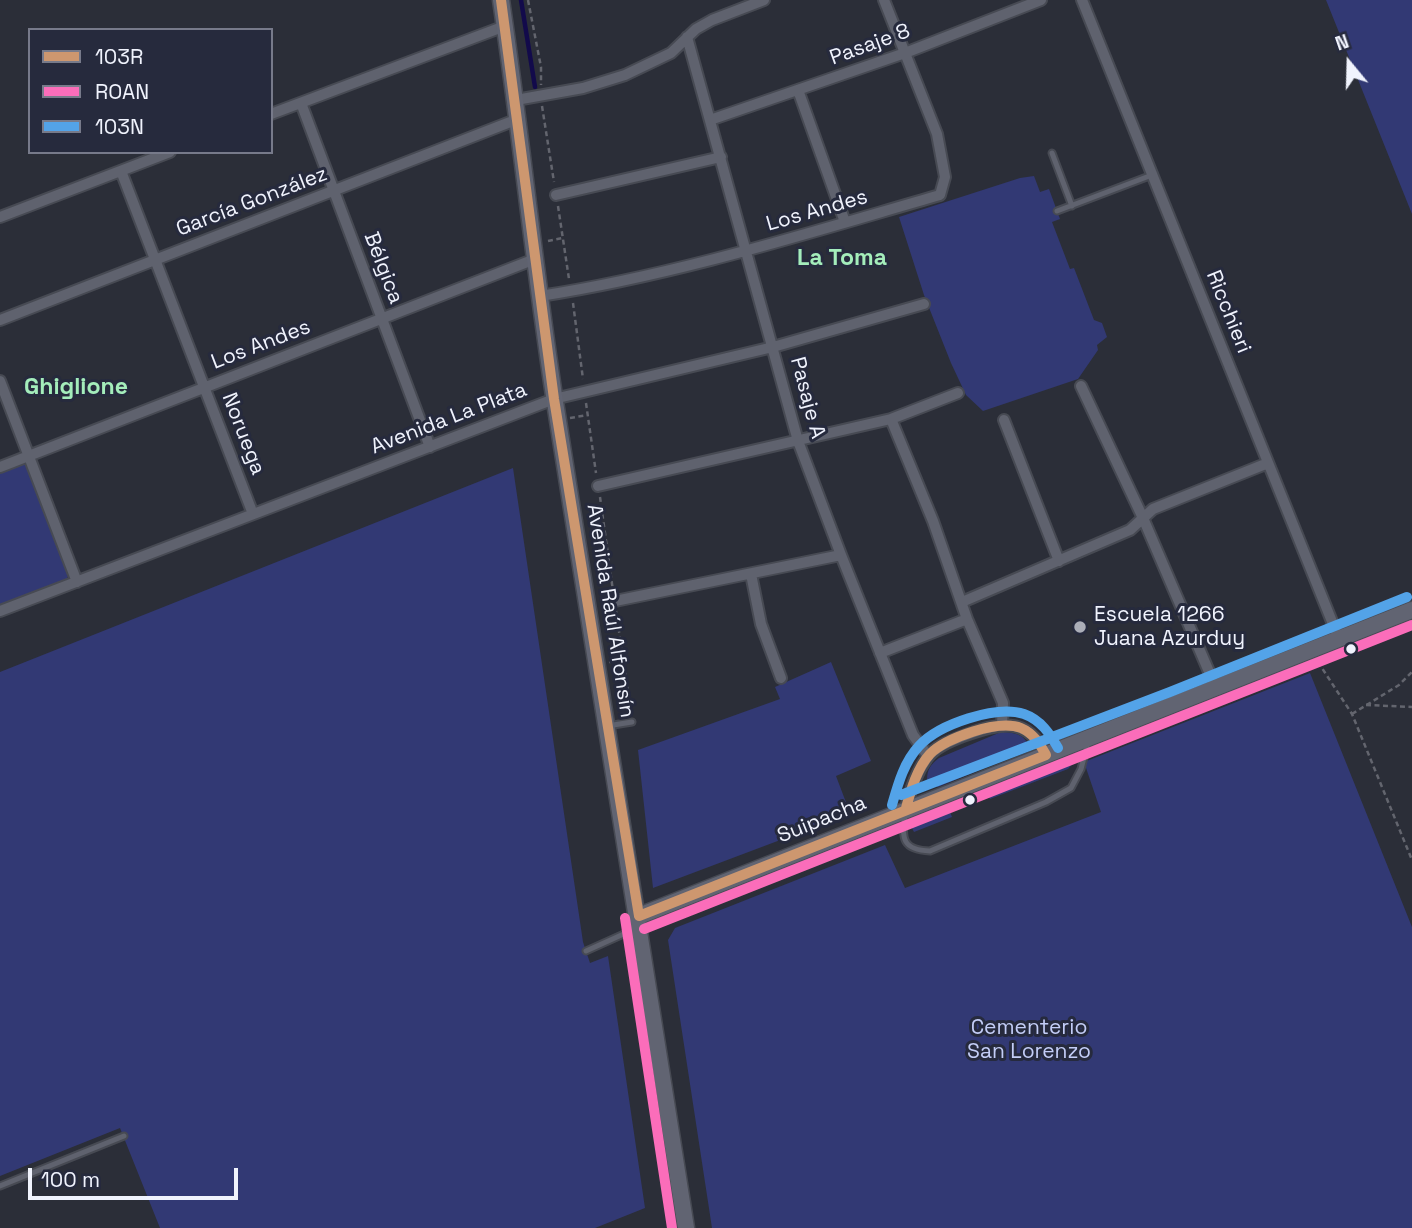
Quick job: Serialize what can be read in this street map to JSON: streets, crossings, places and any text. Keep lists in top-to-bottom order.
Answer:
{
  "streets": {
    "main road": ["Avenida Raúl Alfonsín", "Suipacha"],
    "street": [
      "Pasaje 8",
      "García González",
      "Los Andes",
      "Bélgica",
      "Ricchieri",
      "Pasaje A",
      "Avenida La Plata",
      "Noruega"
    ]
  },
  "crossings": [
    ["Pasaje 8", "Los Andes"],
    ["Pasaje 8", "Pasaje A"],
    ["García González", "Bélgica"],
    ["García González", "Noruega"],
    ["García González", "Avenida Raúl Alfonsín"],
    ["Los Andes", "Bélgica"],
    ["Los Andes", "Pasaje A"],
    ["Los Andes", "Noruega"],
    ["Los Andes", "Avenida Raúl Alfonsín"],
    ["Bélgica", "Avenida La Plata"],
    ["Ricchieri", "Suipacha"],
    ["Pasaje A", "Avenida La Plata"],
    ["Avenida La Plata", "Noruega"],
    ["Avenida La Plata", "Avenida Raúl Alfonsín"],
    ["Avenida Raúl Alfonsín", "Suipacha"]
  ],
  "districts": ["La Toma", "Ghiglione"],
  "parks": ["Cementerio San Lorenzo"],
  "places": ["Escuela 1266 Juana Azurduy"],
  "lines": ["transit line 103R", "transit line 103N", "transit line ROAN"],
  "legend": ["103R", "ROAN", "103N"],
  "scale_bar": "100 m",
  "north": "top"
}
